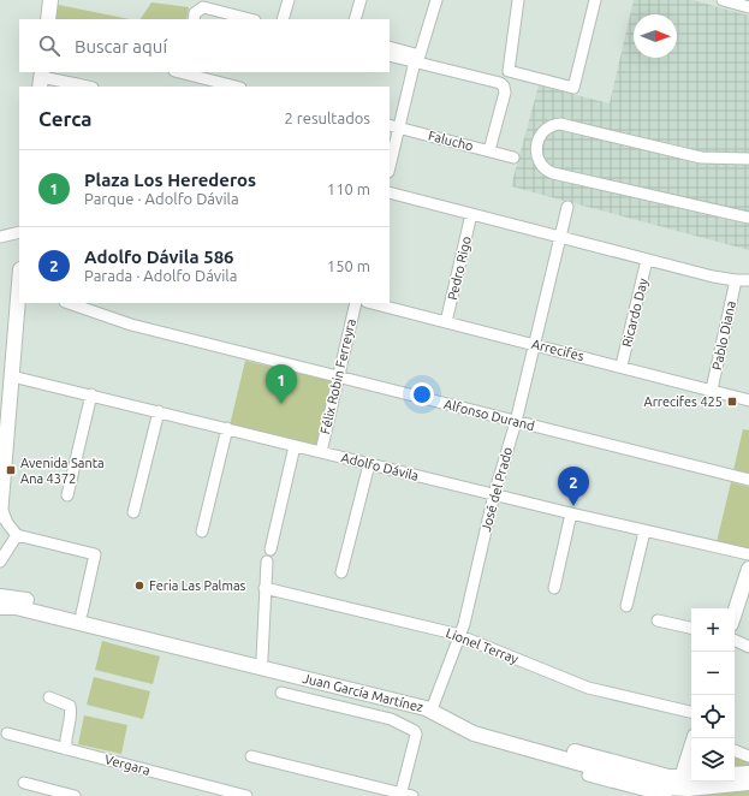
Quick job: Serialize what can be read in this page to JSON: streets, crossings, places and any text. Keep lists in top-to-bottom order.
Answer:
{
  "streets": {
    "main road": ["Juan García Martínez"],
    "street": [
      "Falucho",
      "Pedro Rigo",
      "Ricardo Day",
      "Pablo Diana",
      "Arrecifes",
      "Félix Robin Ferreyra",
      "Alfonso Durand",
      "Adolfo Dávila",
      "José del Prado",
      "Lionel Terray",
      "Vergara"
    ]
  },
  "crossings": [
    ["Pedro Rigo", "Arrecifes"],
    ["Ricardo Day", "Arrecifes"],
    ["Pablo Diana", "Arrecifes"],
    ["Arrecifes", "José del Prado"],
    ["Félix Robin Ferreyra", "Alfonso Durand"],
    ["Félix Robin Ferreyra", "Adolfo Dávila"],
    ["Alfonso Durand", "José del Prado"],
    ["Adolfo Dávila", "José del Prado"],
    ["José del Prado", "Lionel Terray"],
    ["José del Prado", "Juan García Martínez"]
  ],
  "places": {
    "transit": ["Arrecifes 425", "Avenida Santa Ana 4372"],
    "other": ["Feria Las Palmas"]
  },
  "north": "right",
  "page": {
    "search": "Buscar aquí",
    "heading": ["Cerca", "2 resultados"],
    "list": [
      {
        "mark": "1",
        "name": "Plaza Los Herederos",
        "note": "Parque · Adolfo Dávila",
        "value": "110 m"
      },
      {
        "mark": "2",
        "name": "Adolfo Dávila 586",
        "note": "Parada · Adolfo Dávila",
        "value": "150 m"
      }
    ],
    "pins": ["1", "2"],
    "map_buttons": ["+", "−"]
  }
}
